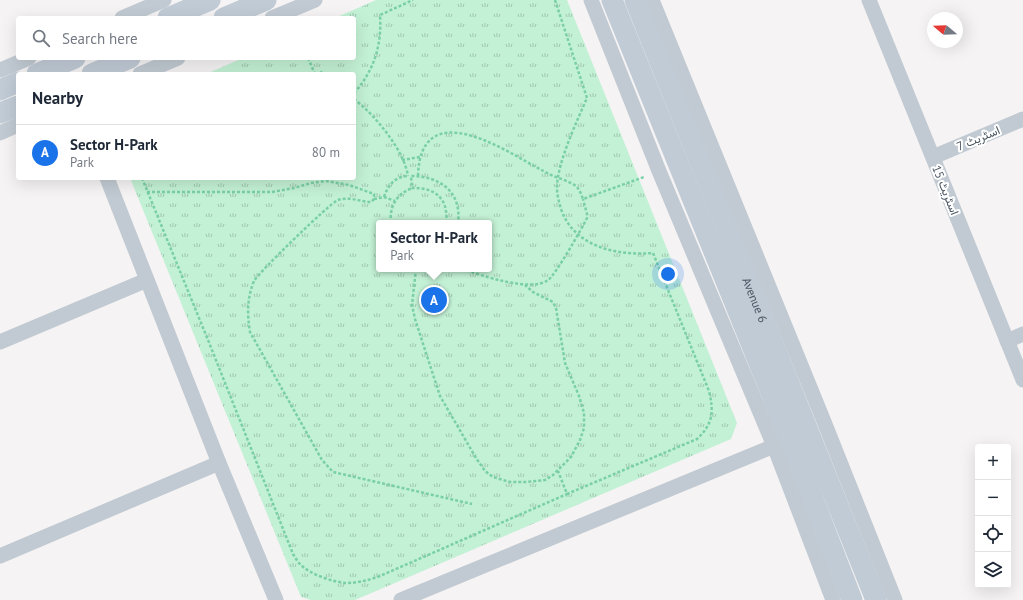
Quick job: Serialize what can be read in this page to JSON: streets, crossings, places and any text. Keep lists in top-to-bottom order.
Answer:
{
  "streets": {
    "main road": ["Avenue 6"],
    "street": ["اسٹریٹ 7", "اسٹریٹ 15"]
  },
  "crossings": [
    ["اسٹریٹ 7", "اسٹریٹ 15"]
  ],
  "north": "left",
  "page": {
    "search": "Search here",
    "heading": "Nearby",
    "list": [
      {
        "mark": "A",
        "name": "Sector H-Park",
        "note": "Park",
        "value": "80 m"
      }
    ],
    "popup": ["Sector H-Park", "Park"],
    "pins": "A",
    "map_buttons": ["+", "−"]
  }
}
